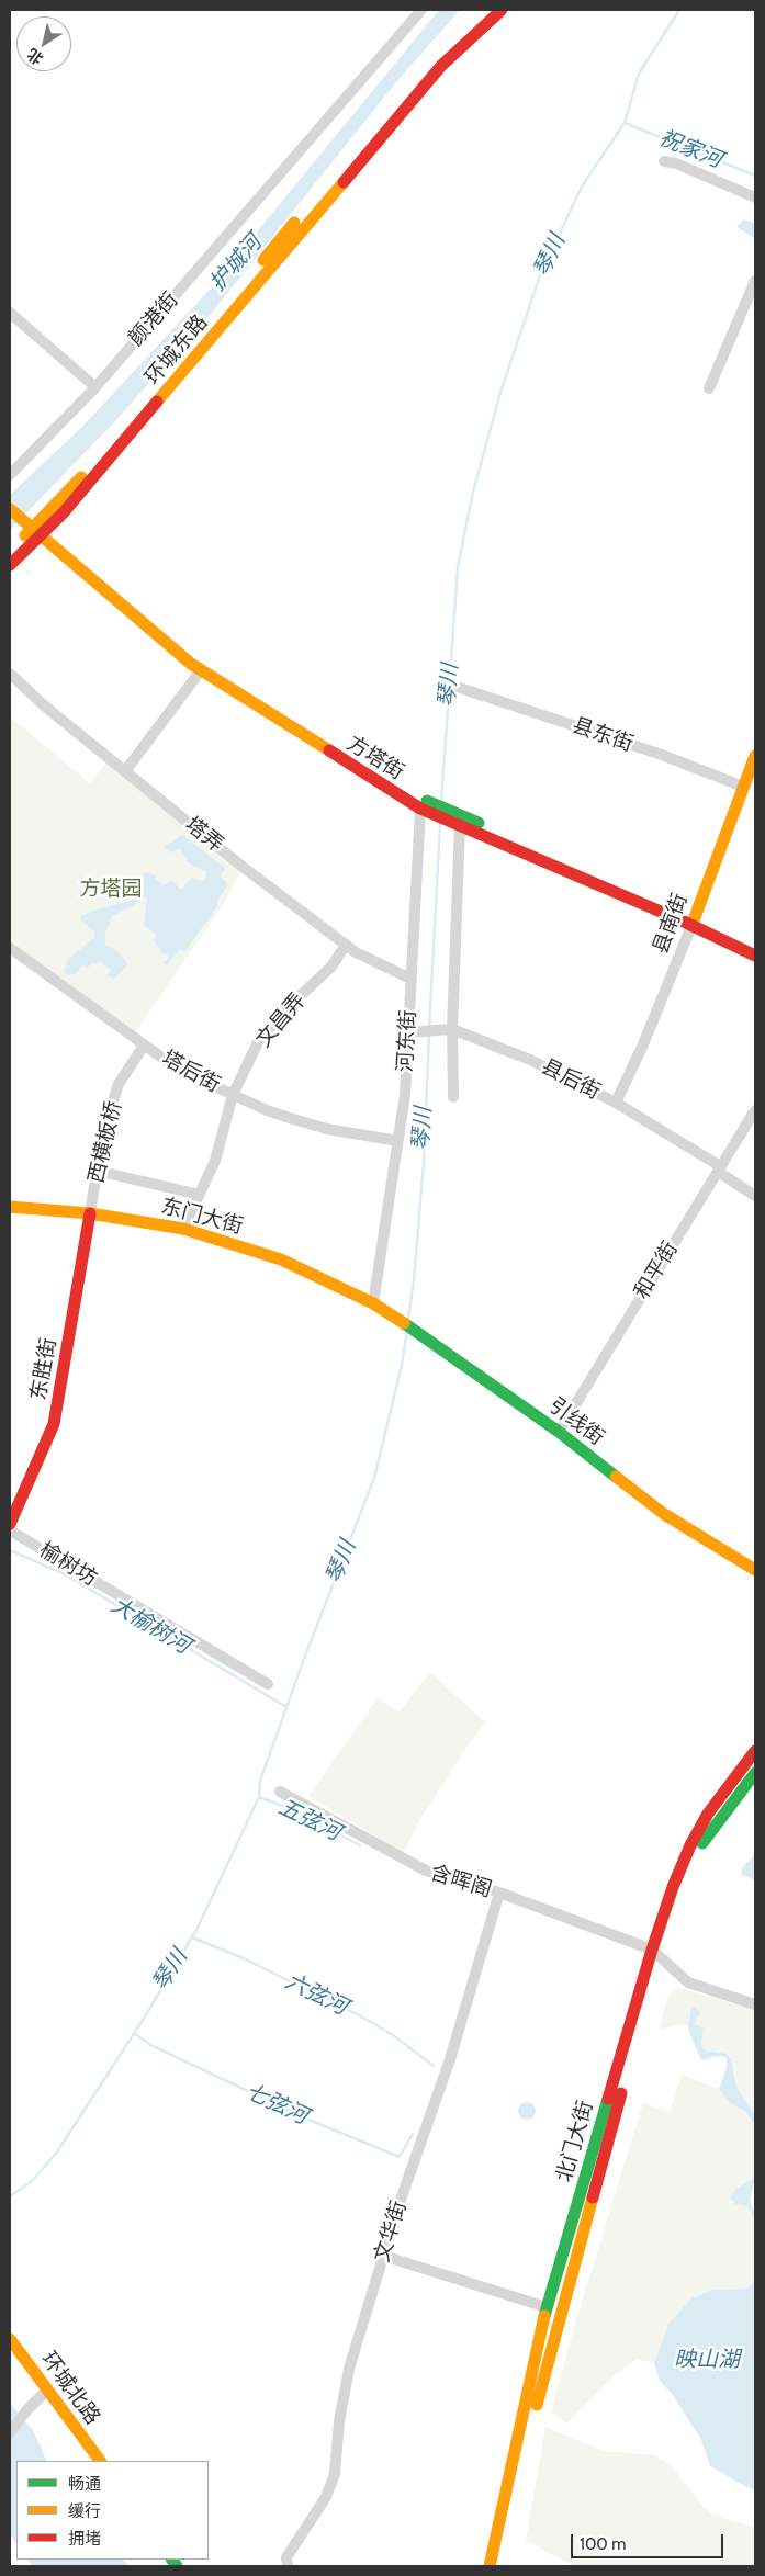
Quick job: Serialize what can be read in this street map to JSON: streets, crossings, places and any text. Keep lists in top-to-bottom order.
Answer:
{
  "streets": {
    "main road": [
      "环城东路",
      "方塔街",
      "县南街",
      "东门大街",
      "东胜街",
      "引线街",
      "北门大街",
      "环城北路"
    ],
    "street": [
      "颜港街",
      "县东街",
      "塔弄",
      "文昌弄",
      "河东街",
      "塔后街",
      "县后街",
      "西横板桥",
      "和平街",
      "榆树坊",
      "含晖阁",
      "文华街"
    ]
  },
  "crossings": [
    ["环城东路", "方塔街"],
    ["县东街", "县南街"],
    ["方塔街", "县南街"],
    ["方塔街", "河东街"],
    ["塔弄", "文昌弄"],
    ["塔弄", "河东街"],
    ["县南街", "县后街"],
    ["文昌弄", "塔后街"],
    ["文昌弄", "东门大街"],
    ["河东街", "塔后街"],
    ["河东街", "东门大街"],
    ["河东街", "引线街"],
    ["塔后街", "西横板桥"],
    ["县后街", "和平街"],
    ["西横板桥", "东门大街"],
    ["西横板桥", "东胜街"],
    ["东门大街", "东胜街"],
    ["东门大街", "引线街"],
    ["和平街", "引线街"],
    ["含晖阁", "北门大街"],
    ["含晖阁", "文华街"]
  ],
  "water": [
    "祝家河",
    "琴川",
    "护城河",
    "大榆树河",
    "五弦河",
    "六弦河",
    "七弦河",
    "映山湖"
  ],
  "parks": ["方塔园"],
  "legend": ["畅通", "缓行", "拥堵"],
  "scale_bar": "100 m",
  "north": "bottom left"
}
